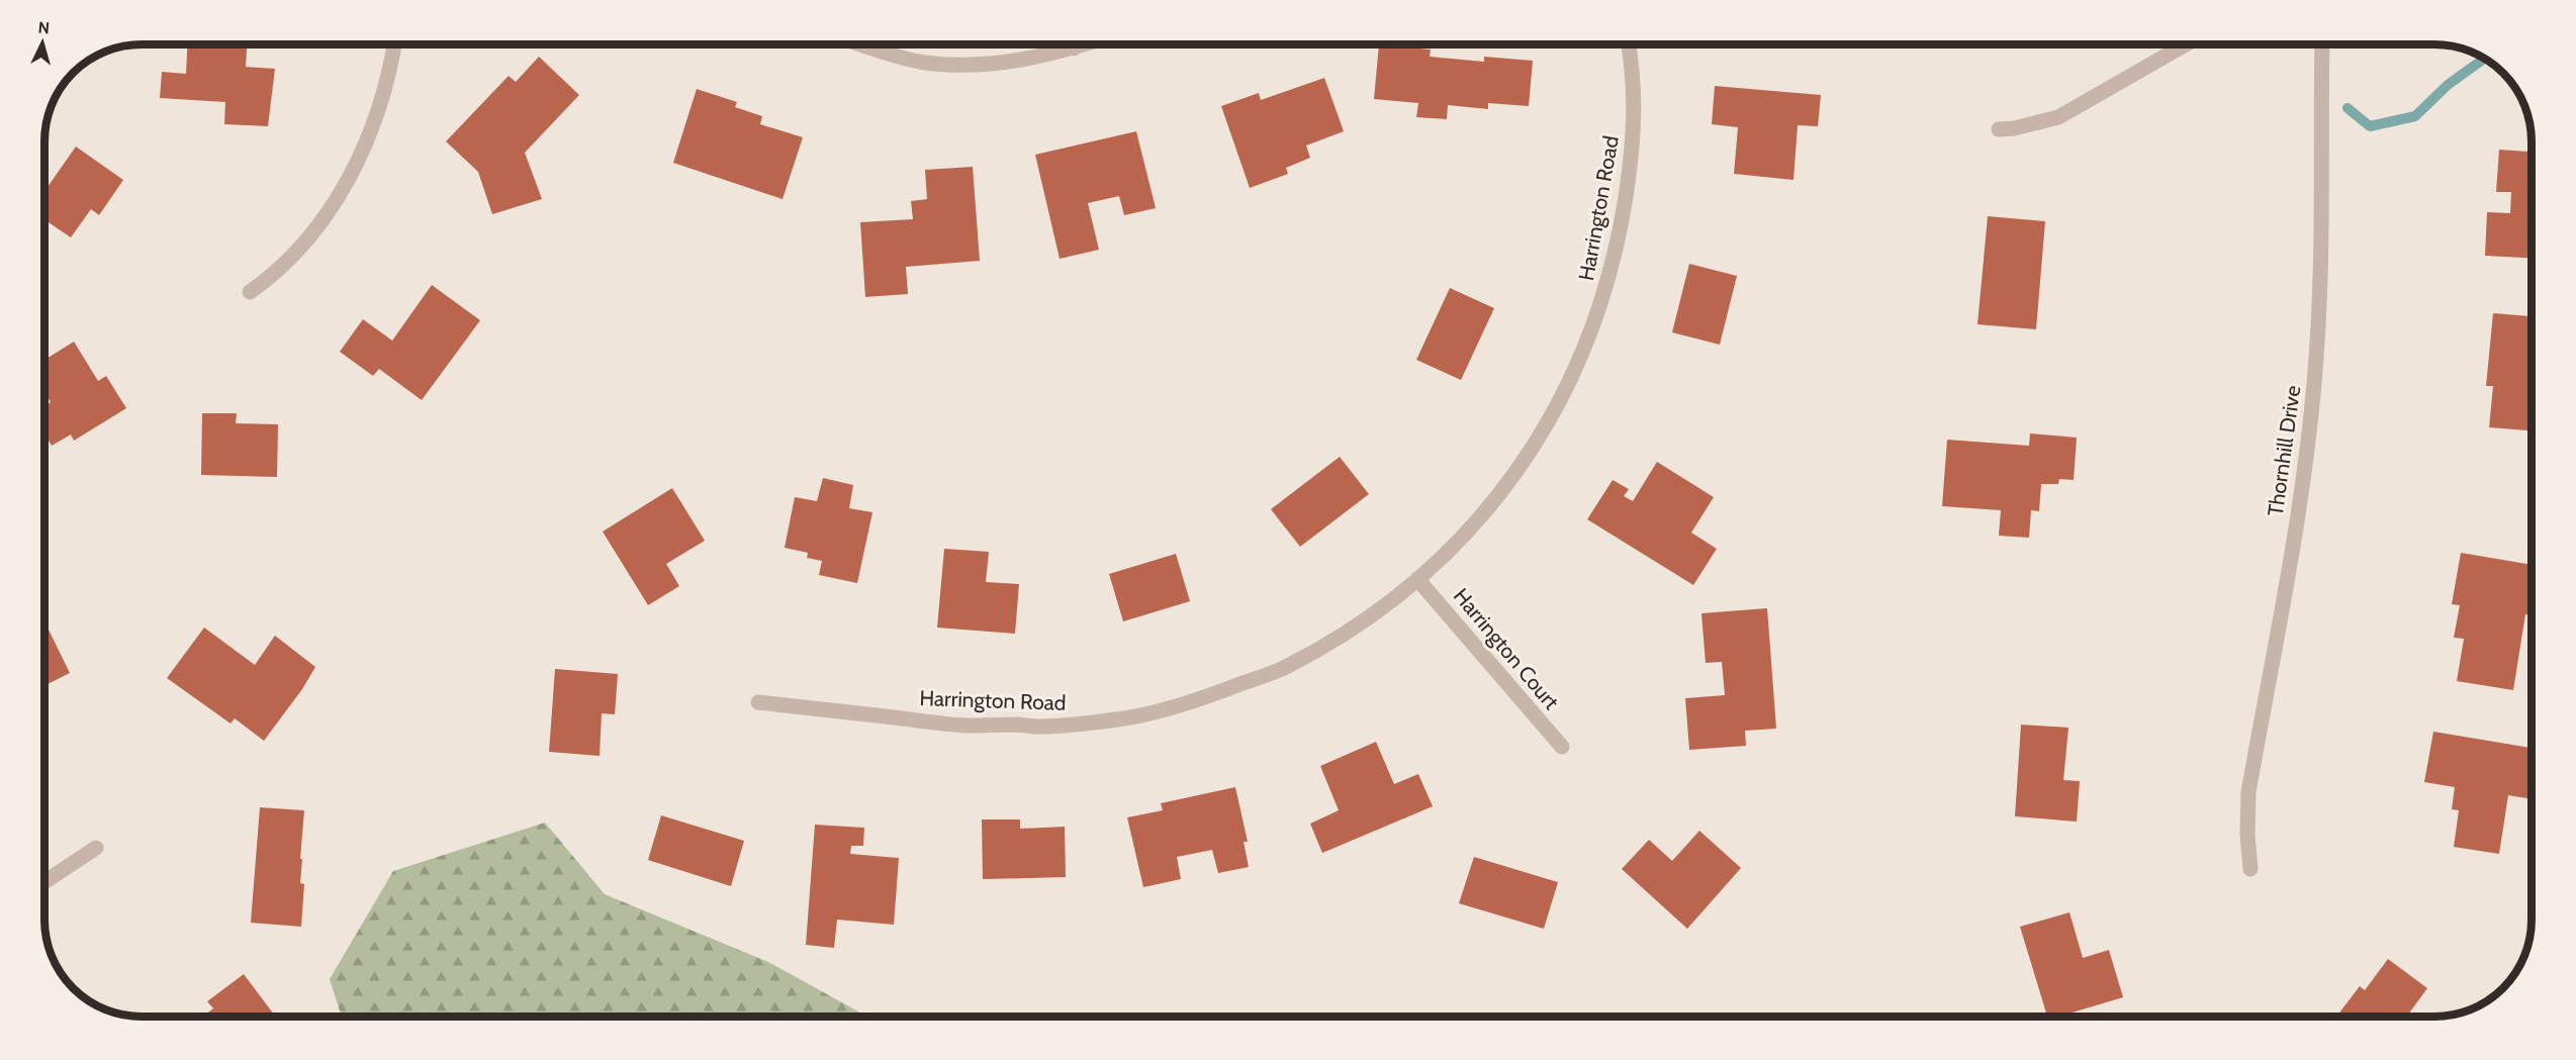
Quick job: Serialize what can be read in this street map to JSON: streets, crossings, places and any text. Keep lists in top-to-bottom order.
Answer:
{
  "streets": {
    "street": ["Harrington Road", "Thornhill Drive", "Harrington Court"]
  },
  "crossings": [
    ["Harrington Road", "Harrington Court"]
  ],
  "north": "top"
}
